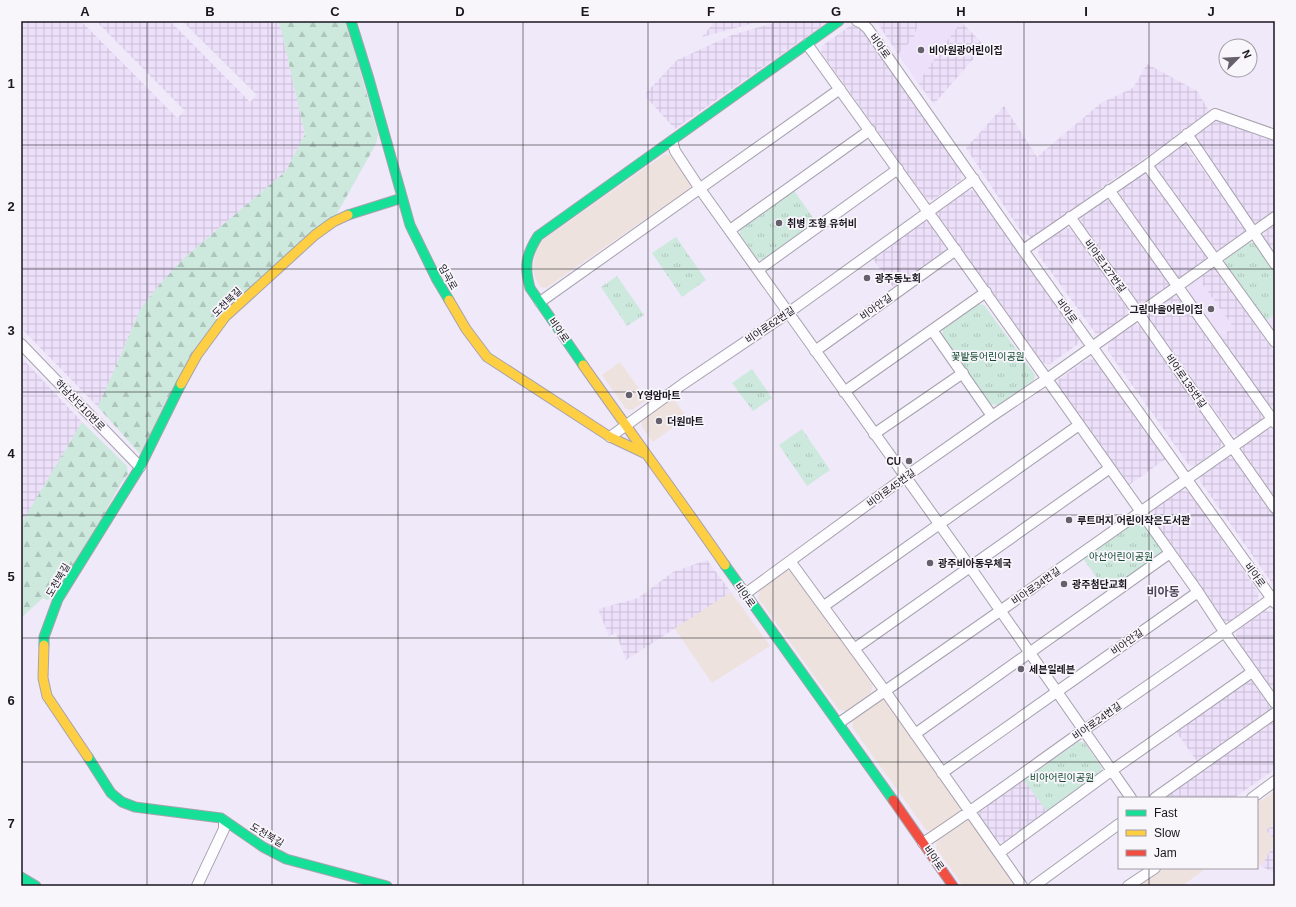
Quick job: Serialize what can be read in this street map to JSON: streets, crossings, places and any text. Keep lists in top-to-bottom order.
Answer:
{
  "streets": {
    "street": [
      "비아로",
      "비아로127번길",
      "임곡로",
      "도천북길",
      "비아안길",
      "비아로62번길",
      "비아로135번길",
      "하남산단10번로",
      "비아로45번길",
      "비아로34번길",
      "비아로24번길"
    ]
  },
  "crossings": [
    ["비아로", "임곡로"],
    ["비아로", "비아로62번길"],
    ["비아로", "비아로45번길"],
    ["비아로", "비아로34번길"],
    ["비아로", "비아로24번길"],
    ["비아로127번길", "비아로135번길"],
    ["임곡로", "도천북길"],
    ["임곡로", "비아로62번길"],
    ["도천북길", "하남산단10번로"],
    ["비아로135번길", "비아로34번길"]
  ],
  "districts": ["비아동"],
  "parks": ["꽃밭등어린이공원", "아산어린이공원", "비아어린이공원"],
  "places": [
    "비아원광어린이집",
    "취병 조형 유허비",
    "광주동노회",
    "그림마을어린이집",
    "Y영암마트",
    "더원마트",
    "CU",
    "루트머지 어린이작은도서관",
    "광주비아동우체국",
    "광주첨단교회",
    "세븐일레븐"
  ],
  "legend": ["Fast", "Slow", "Jam"],
  "north": "top right",
  "grid": {
    "columns": [
      "A",
      "B",
      "C",
      "D",
      "E",
      "F",
      "G",
      "H",
      "I",
      "J"
    ],
    "rows": [
      "1",
      "2",
      "3",
      "4",
      "5",
      "6",
      "7"
    ]
  }
}
